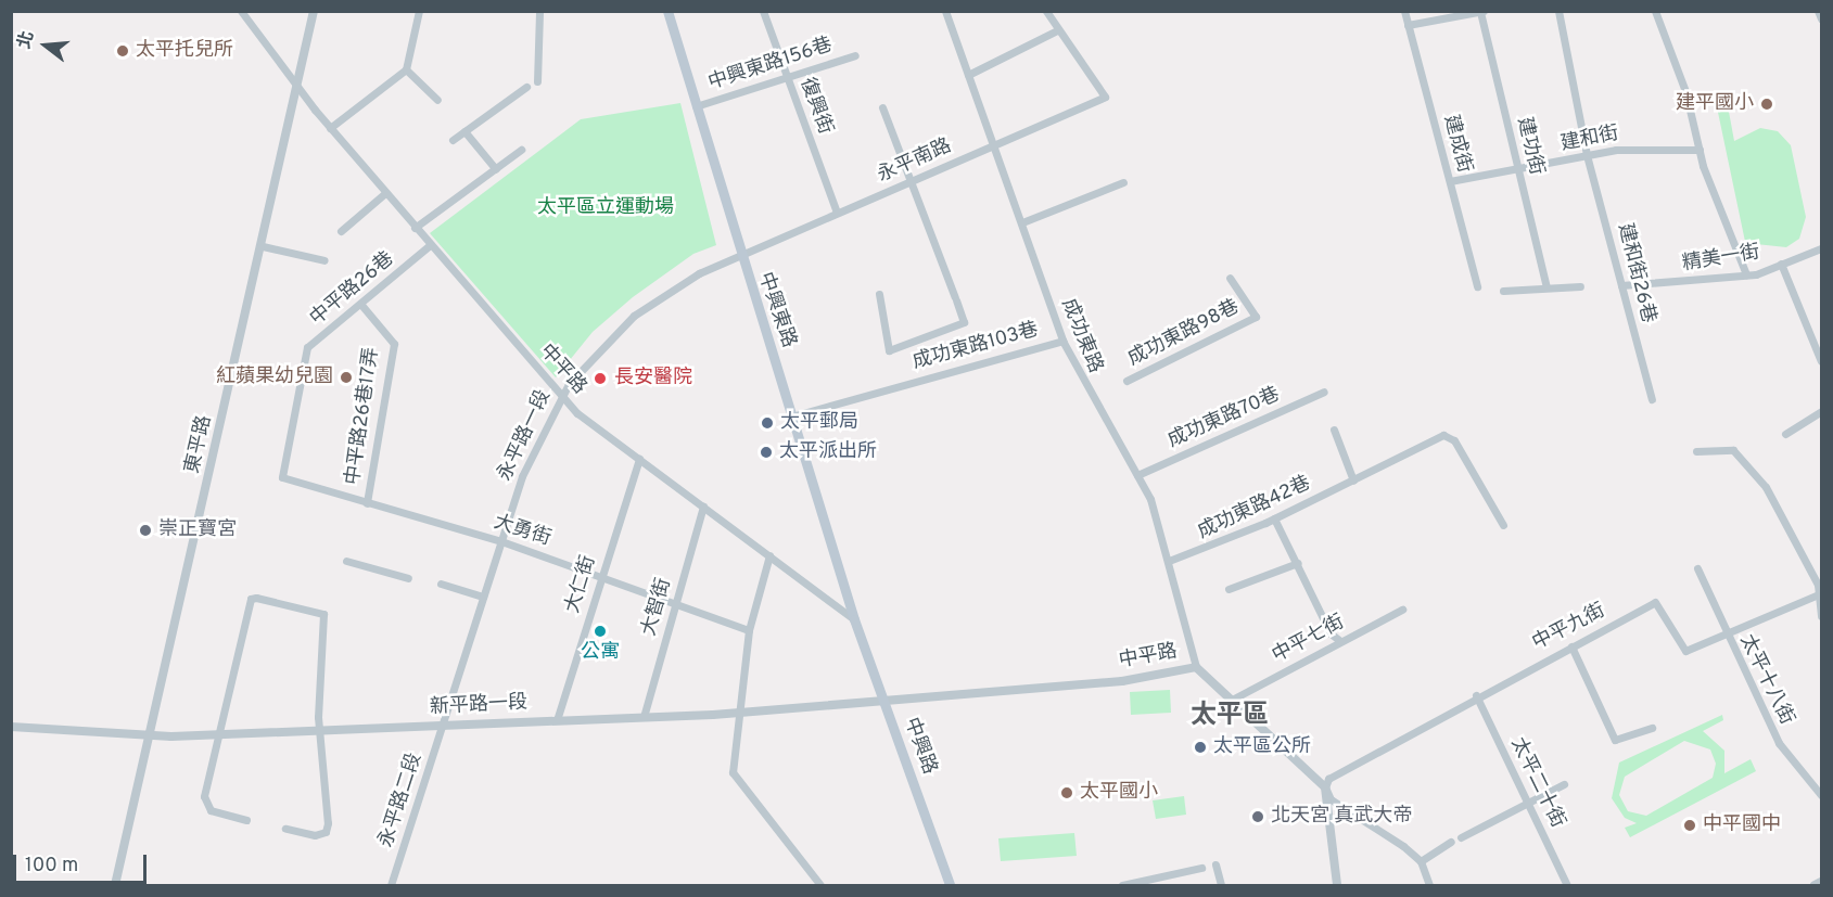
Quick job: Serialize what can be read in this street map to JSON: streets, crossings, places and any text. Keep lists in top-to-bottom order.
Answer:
{
  "streets": {
    "main road": ["中興東路", "中興路"],
    "street": [
      "中興東路156巷",
      "復興街",
      "建和街",
      "建成街",
      "建功街",
      "永平南路",
      "精美一街",
      "建和街26巷",
      "中平路26巷",
      "成功東路98巷",
      "成功東路",
      "成功東路103巷",
      "中平路",
      "中平路26巷17弄",
      "成功東路70巷",
      "永平路一段",
      "東平路",
      "成功東路42巷",
      "大勇街",
      "大仁街",
      "大智街",
      "中平九街",
      "中平七街",
      "太平十八街",
      "新平路一段",
      "太平二十街",
      "永平路二段"
    ]
  },
  "crossings": [
    ["中興東路156巷", "復興街"],
    ["中興東路156巷", "中興東路"],
    ["復興街", "永平南路"],
    ["建和街", "建成街"],
    ["建和街", "建功街"],
    ["建和街", "建和街26巷"],
    ["永平南路", "中興東路"],
    ["永平南路", "成功東路"],
    ["永平南路", "永平路一段"],
    ["精美一街", "建和街26巷"],
    ["中平路26巷", "中平路"],
    ["中平路26巷", "中平路26巷17弄"],
    ["中平路26巷", "大勇街"],
    ["中興東路", "成功東路103巷"],
    ["中興東路", "中平路"],
    ["中興東路", "永平路一段"],
    ["中興東路", "中興路"],
    ["成功東路", "成功東路103巷"],
    ["成功東路", "中平路"],
    ["成功東路", "成功東路70巷"],
    ["成功東路", "成功東路42巷"],
    ["中平路", "永平路一段"],
    ["中平路", "東平路"],
    ["中平路", "大仁街"],
    ["中平路", "大智街"],
    ["中平路", "中平九街"],
    ["中平路", "中平七街"],
    ["中平路", "新平路一段"],
    ["中平路", "中興路"],
    ["中平路26巷17弄", "大勇街"],
    ["永平路一段", "大勇街"],
    ["永平路一段", "新平路一段"],
    ["永平路一段", "永平路二段"],
    ["東平路", "新平路一段"],
    ["大勇街", "大仁街"],
    ["大勇街", "大智街"],
    ["大仁街", "新平路一段"],
    ["大智街", "新平路一段"],
    ["中平九街", "太平十八街"],
    ["中平九街", "太平二十街"],
    ["新平路一段", "中興路"],
    ["新平路一段", "永平路二段"]
  ],
  "districts": ["太平區"],
  "parks": ["太平區立運動場"],
  "places": [
    "太平托兒所",
    "建平國小",
    "紅蘋果幼兒園",
    "長安醫院",
    "太平郵局",
    "太平派出所",
    "崇正寶宮",
    "公寓",
    "太平區公所",
    "太平國小",
    "北天宮 真武大帝",
    "中平國中"
  ],
  "scale_bar": "100 m",
  "north": "left"
}
